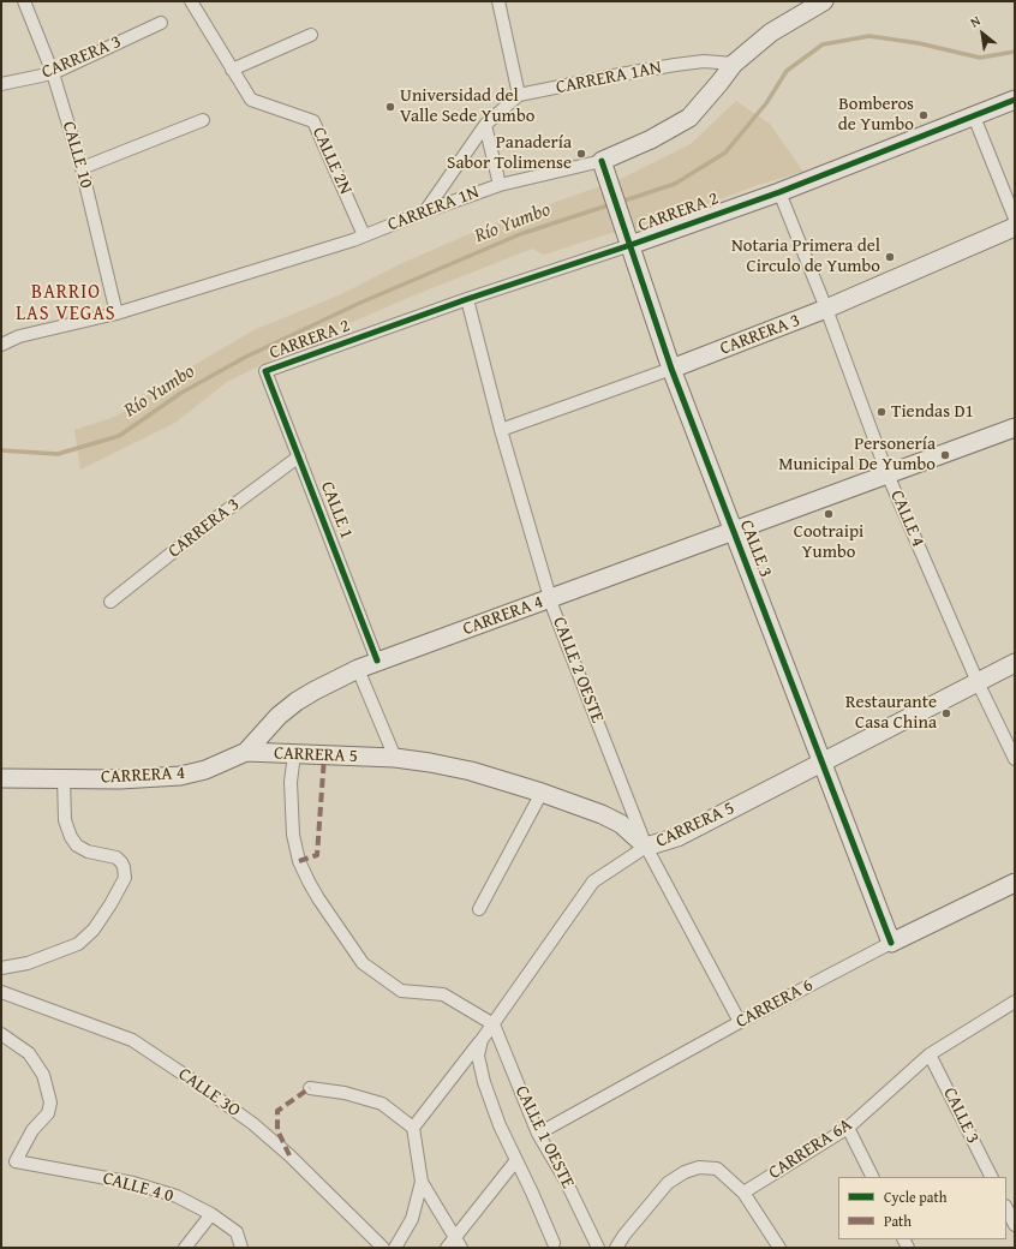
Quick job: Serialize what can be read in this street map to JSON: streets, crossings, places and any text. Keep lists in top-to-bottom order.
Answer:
{
  "streets": {
    "street": [
      "CARRERA 3",
      "CARRERA 1AN",
      "CALLE 10",
      "CALLE 2N",
      "CARRERA 1N",
      "CARRERA 2",
      "CALLE 1",
      "CALLE 4",
      "CALLE 3",
      "CARRERA 4",
      "CALLE 2 OESTE",
      "CARRERA 5",
      "CARRERA 6",
      "CALLE 3O",
      "CALLE 1 OESTE",
      "CARRERA 6A",
      "CALLE 4 0"
    ]
  },
  "crossings": [
    ["CARRERA 3", "CALLE 10"],
    ["CARRERA 3", "CALLE 1"],
    ["CARRERA 3", "CALLE 4"],
    ["CARRERA 3", "CALLE 3"],
    ["CARRERA 3", "CALLE 2 OESTE"],
    ["CARRERA 1AN", "CARRERA 1N"],
    ["CALLE 10", "CARRERA 1N"],
    ["CALLE 2N", "CARRERA 1N"],
    ["CARRERA 1N", "CALLE 3"],
    ["CARRERA 2", "CALLE 1"],
    ["CARRERA 2", "CALLE 4"],
    ["CARRERA 2", "CALLE 3"],
    ["CARRERA 2", "CALLE 2 OESTE"],
    ["CALLE 1", "CARRERA 4"],
    ["CALLE 4", "CARRERA 4"],
    ["CALLE 4", "CARRERA 5"],
    ["CALLE 3", "CARRERA 4"],
    ["CALLE 3", "CARRERA 5"],
    ["CALLE 3", "CARRERA 6"],
    ["CALLE 3", "CARRERA 6A"],
    ["CARRERA 4", "CALLE 2 OESTE"],
    ["CARRERA 4", "CARRERA 5"],
    ["CALLE 2 OESTE", "CARRERA 5"],
    ["CALLE 2 OESTE", "CARRERA 6"],
    ["CARRERA 6", "CALLE 1 OESTE"]
  ],
  "districts": ["BARRIO LAS VEGAS"],
  "water": ["Río Yumbo"],
  "places": [
    "Universidad del Valle Sede Yumbo",
    "Bomberos de Yumbo",
    "Panadería Sabor Tolimense",
    "Notaria Primera del Circulo de Yumbo",
    "Tiendas D1",
    "Personería Municipal De Yumbo",
    "Cootraipi Yumbo",
    "Restaurante Casa China"
  ],
  "legend": ["Cycle path", "Path"],
  "north": "top left"
}
